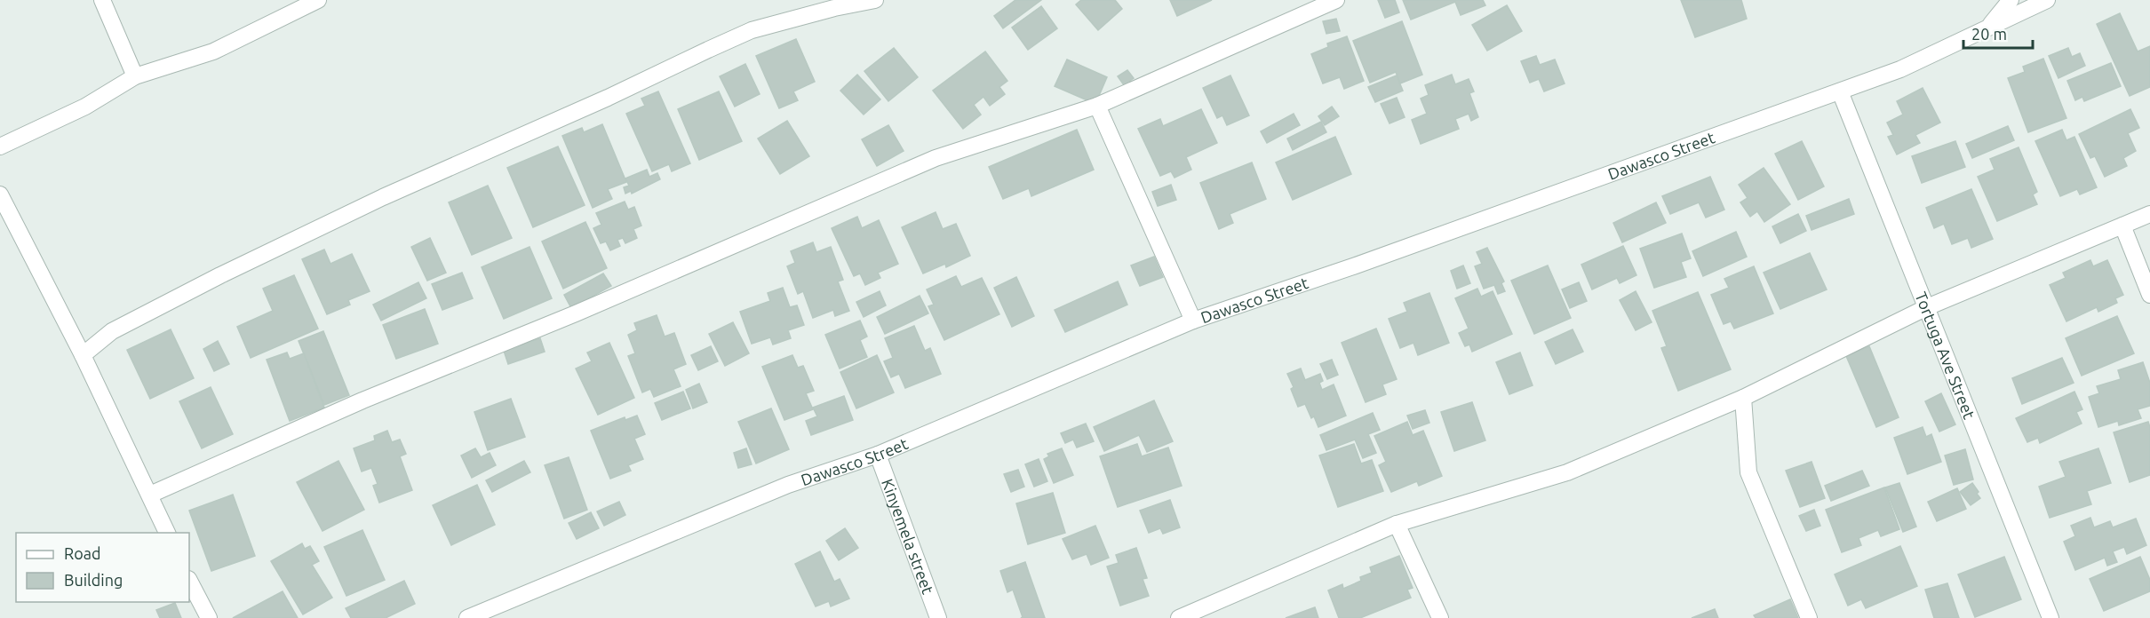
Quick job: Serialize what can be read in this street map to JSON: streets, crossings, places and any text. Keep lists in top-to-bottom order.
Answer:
{
  "streets": {
    "street": ["Dawasco Street", "Tortuga Ave Street", "Kinyemela street"]
  },
  "crossings": [
    ["Dawasco Street", "Tortuga Ave Street"],
    ["Dawasco Street", "Kinyemela street"]
  ],
  "legend": ["Road", "Building"],
  "scale_bar": "20 m"
}
